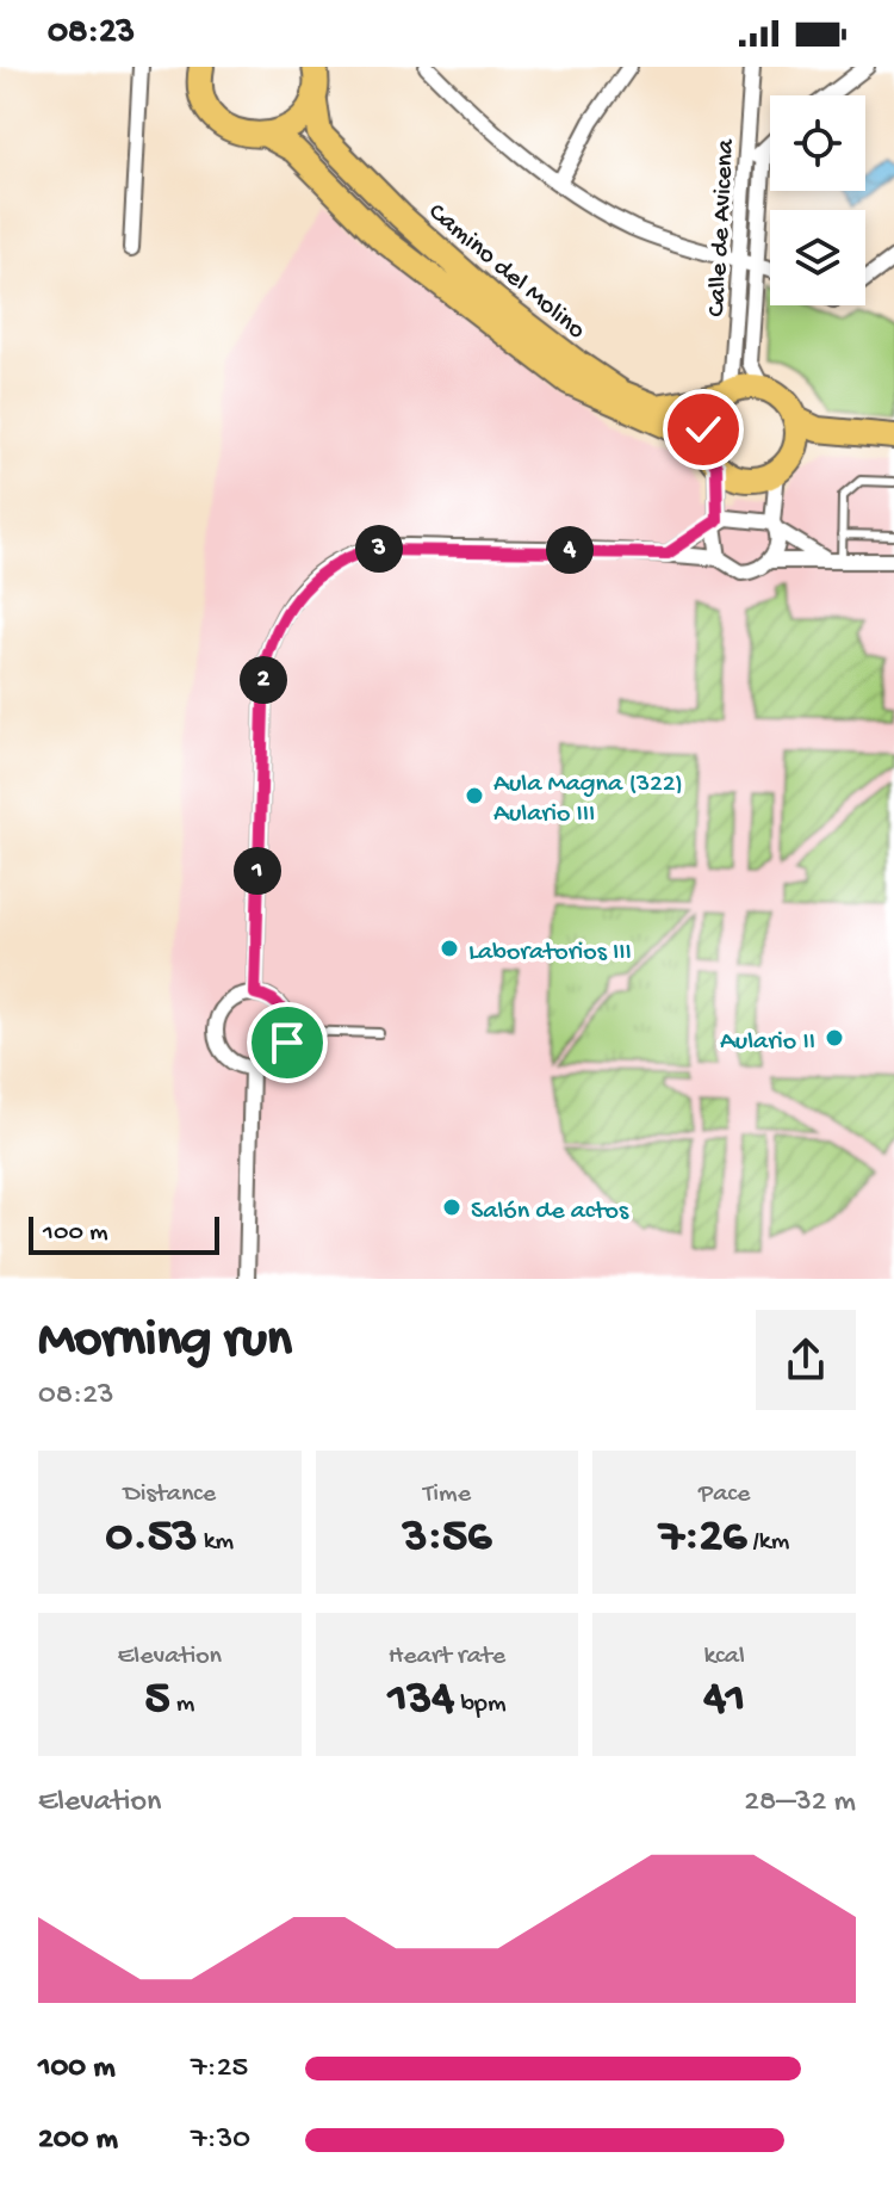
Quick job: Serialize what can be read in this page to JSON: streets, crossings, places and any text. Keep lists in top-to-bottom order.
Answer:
{
  "streets": {
    "main road": ["Camino del Molino"],
    "street": ["Calle de Avicena"]
  },
  "crossings": [
    ["Calle de Avicena", "Camino del Molino"]
  ],
  "places": [
    "Aula Magna (322) Aulario III",
    "Laboratorios III",
    "Aulario II",
    "Salón de actos"
  ],
  "scale_bar": "100 m",
  "page": {
    "status": "08:23",
    "pins": [
      "3",
      "4",
      "2",
      "1"
    ],
    "scale": "100 m",
    "heading": ["Morning run", "08:23"],
    "stats": [
      ["Distance", "0.53 km"],
      ["Time", "3:56"],
      ["Pace", "7:26 /km"],
      ["Elevation", "5 m"],
      ["Heart rate", "134 bpm"],
      ["kcal", "41"]
    ],
    "chart": ["Elevation", "28–32 m"],
    "list": [
      {
        "name": "100 m",
        "note": "7:25"
      },
      {
        "name": "200 m",
        "note": "7:30"
      }
    ]
  }
}
